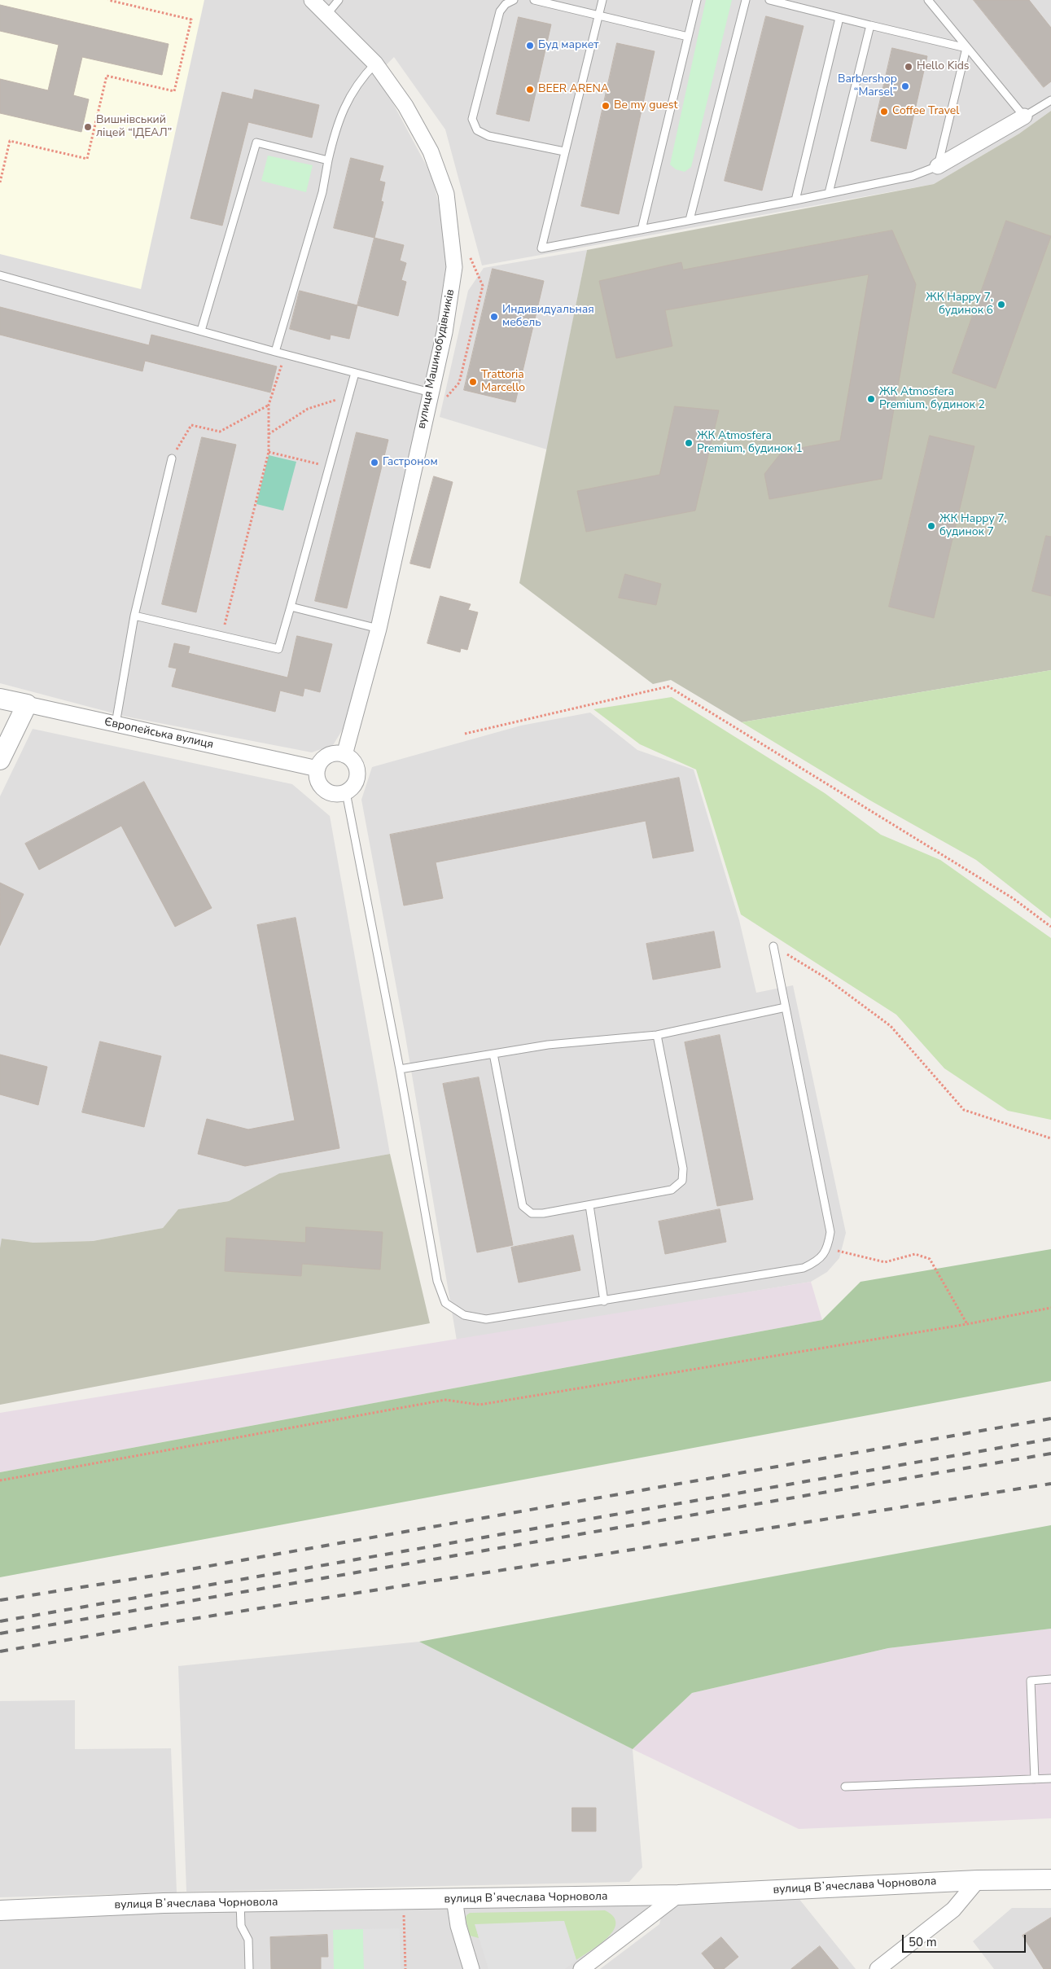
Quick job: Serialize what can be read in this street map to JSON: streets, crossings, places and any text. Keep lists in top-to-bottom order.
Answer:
{
  "streets": {
    "street": ["вулиця Машинобудівників", "Європейська вулиця", "вулиця Вʼячеслава Чорновола"]
  },
  "crossings": [
    ["вулиця Машинобудівників", "Європейська вулиця"]
  ],
  "places": [
    "Буд маркет",
    "Hello Kids",
    "Barbershop “Marsel”",
    "BEER ARENA",
    "Be my guest",
    "Coffee Travel",
    "Вишнівський ліцей “ІДЕАЛ”",
    "ЖК Happy 7, будинок 6",
    "Индивидуальная мебель",
    "Trattoria Marcello",
    "ЖК Atmosfera Premium, будинок 2",
    "ЖК Atmosfera Premium, будинок 1",
    "Гастроном",
    "ЖК Happy 7, будинок 7"
  ],
  "scale_bar": "50 m"
}
